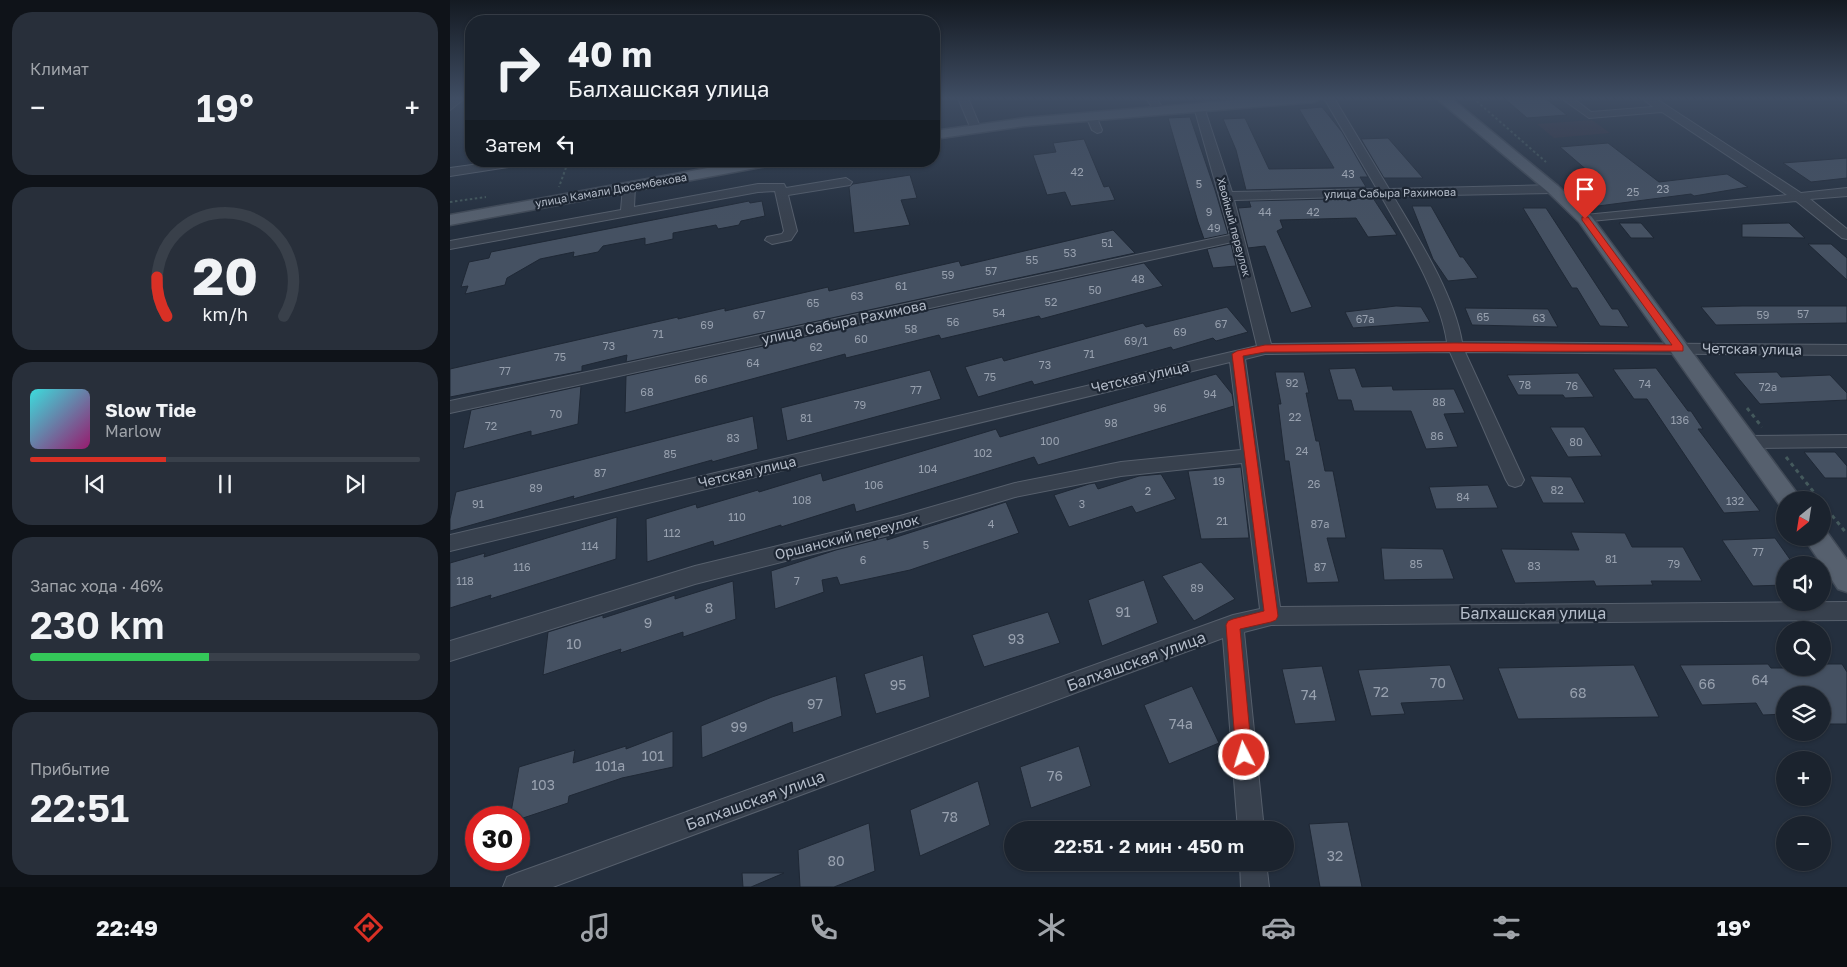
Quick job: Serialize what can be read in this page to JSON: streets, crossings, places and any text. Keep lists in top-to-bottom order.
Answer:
{
  "streets": {
    "main road": ["улица Камали Дюсембекова"],
    "street": [
      "улица Сабыра Рахимова",
      "Хвойный переулок",
      "Четская улица",
      "Оршанский переулок",
      "Балхашская улица"
    ]
  },
  "crossings": [
    ["улица Сабыра Рахимова", "Хвойный переулок"],
    ["Хвойный переулок", "Четская улица"]
  ],
  "house_numbers": [
    "42",
    "43",
    "5",
    "23",
    "25",
    "9",
    "44",
    "42",
    "49",
    "51",
    "53",
    "55",
    "57",
    "59",
    "48",
    "61",
    "50",
    "63",
    "52",
    "65",
    "54",
    "57",
    "67",
    "59",
    "65",
    "63",
    "67а",
    "56",
    "67",
    "69",
    "58",
    "69",
    "71",
    "60",
    "69/1",
    "73",
    "62",
    "71",
    "75",
    "64",
    "73",
    "77",
    "75",
    "66",
    "92",
    "74",
    "78",
    "76",
    "72а",
    "77",
    "68",
    "94",
    "88",
    "79",
    "96",
    "70",
    "22",
    "81",
    "136",
    "98",
    "72",
    "86",
    "83",
    "100",
    "80",
    "24",
    "102",
    "85",
    "104",
    "87",
    "19",
    "26",
    "106",
    "89",
    "82",
    "2",
    "84",
    "108",
    "132",
    "91",
    "3",
    "110",
    "21",
    "4",
    "87а",
    "112",
    "5",
    "114",
    "77",
    "81",
    "6",
    "85",
    "79",
    "83",
    "116",
    "87",
    "118",
    "7",
    "89",
    "8",
    "91",
    "9",
    "93",
    "10",
    "64",
    "70",
    "66",
    "95",
    "72",
    "68",
    "74",
    "97",
    "74а",
    "99",
    "101",
    "101а",
    "76",
    "103",
    "78",
    "32",
    "80"
  ],
  "north": "bottom left",
  "page": {
    "tile": [
      "Климат",
      ["Запас хода · 46%", "230 km"],
      ["Прибытие", "22:51"]
    ],
    "turn": ["40 m", "Балхашская улица"],
    "heat": ["−", "19°", "+"],
    "then": "Затем",
    "song": ["Slow Tide", "Marlow"],
    "map_buttons": ["+", "−"],
    "limit": "30",
    "trip": "22:51 · 2 мин · 450 m",
    "tabs": ["22:49", "19°"],
    "gauge": ["20", "km/h"]
  }
}
